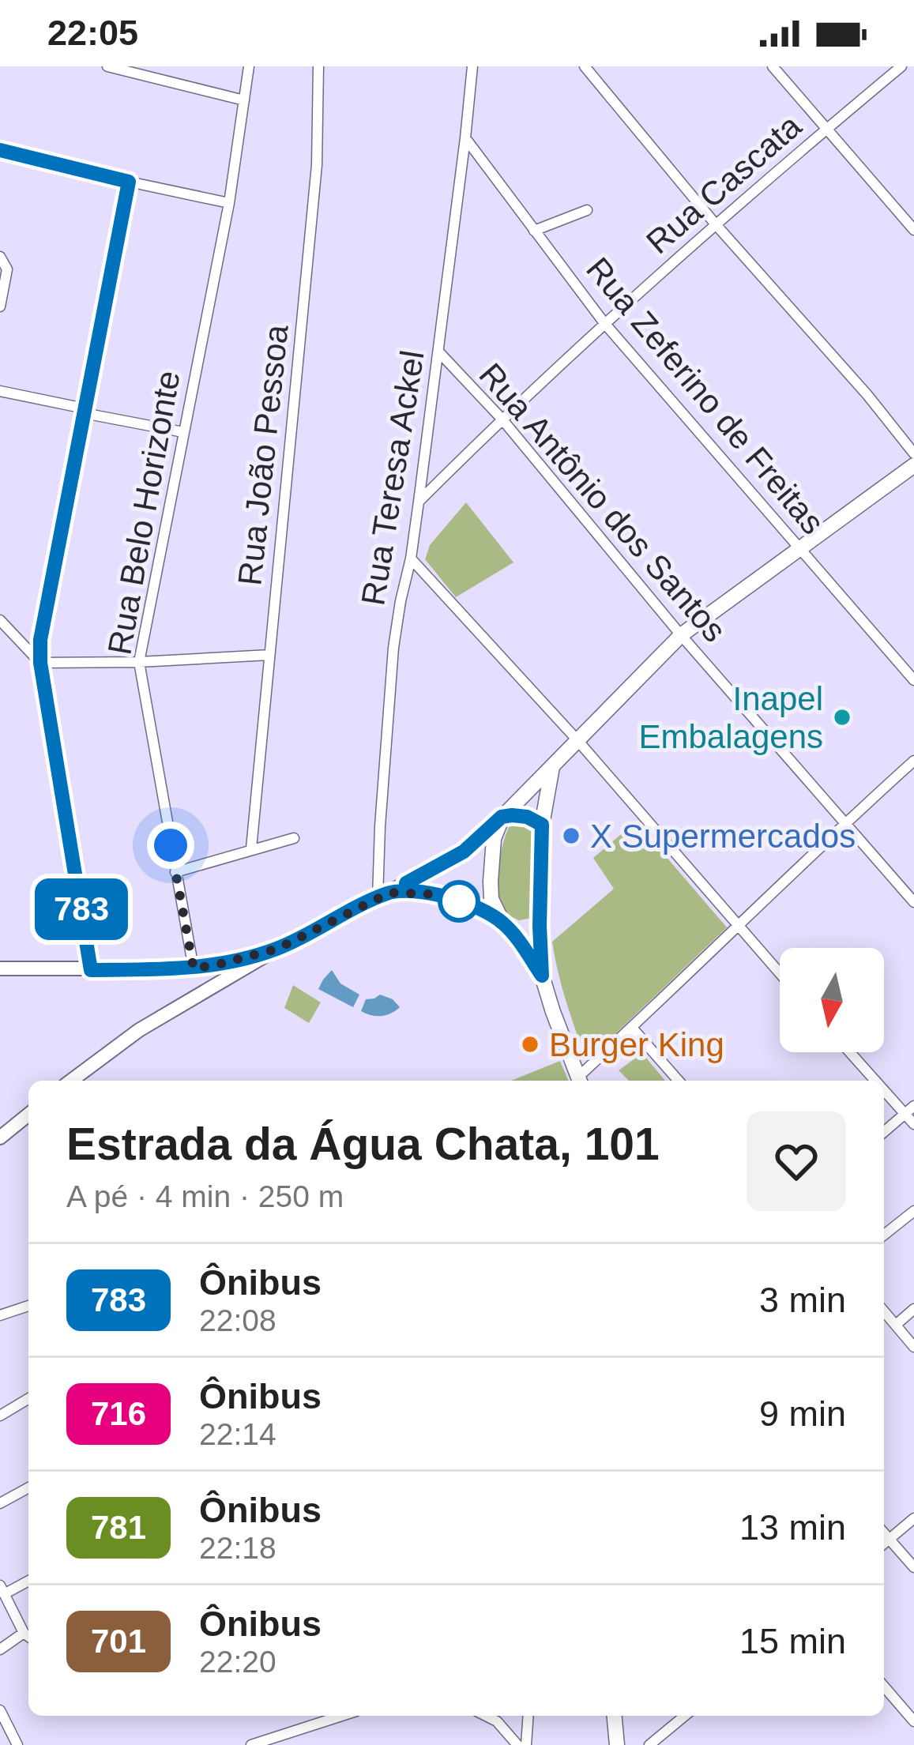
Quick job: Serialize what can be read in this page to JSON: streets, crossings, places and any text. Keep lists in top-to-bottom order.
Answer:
{
  "streets": {
    "street": [
      "Rua Cascata",
      "Rua Zeferino de Freitas",
      "Rua João Pessoa",
      "Rua Teresa Ackel",
      "Rua Antônio dos Santos",
      "Rua Belo Horizonte"
    ]
  },
  "crossings": [
    ["Rua Cascata", "Rua Zeferino de Freitas"],
    ["Rua Cascata", "Rua Teresa Ackel"],
    ["Rua Cascata", "Rua Antônio dos Santos"],
    ["Rua Zeferino de Freitas", "Rua Teresa Ackel"],
    ["Rua Teresa Ackel", "Rua Antônio dos Santos"]
  ],
  "places": ["Inapel Embalagens", "X Supermercados", "Burger King"],
  "lines": ["bus line 783"],
  "north": "bottom",
  "page": {
    "status": "22:05",
    "on_map": "783",
    "heading": ["Estrada da Água Chata, 101", "A pé · 4 min · 250 m"],
    "list": [
      {
        "mark": "783",
        "name": "Ônibus",
        "note": "22:08",
        "value": "3 min"
      },
      {
        "mark": "716",
        "name": "Ônibus",
        "note": "22:14",
        "value": "9 min"
      },
      {
        "mark": "781",
        "name": "Ônibus",
        "note": "22:18",
        "value": "13 min"
      },
      {
        "mark": "701",
        "name": "Ônibus",
        "note": "22:20",
        "value": "15 min"
      }
    ]
  }
}
